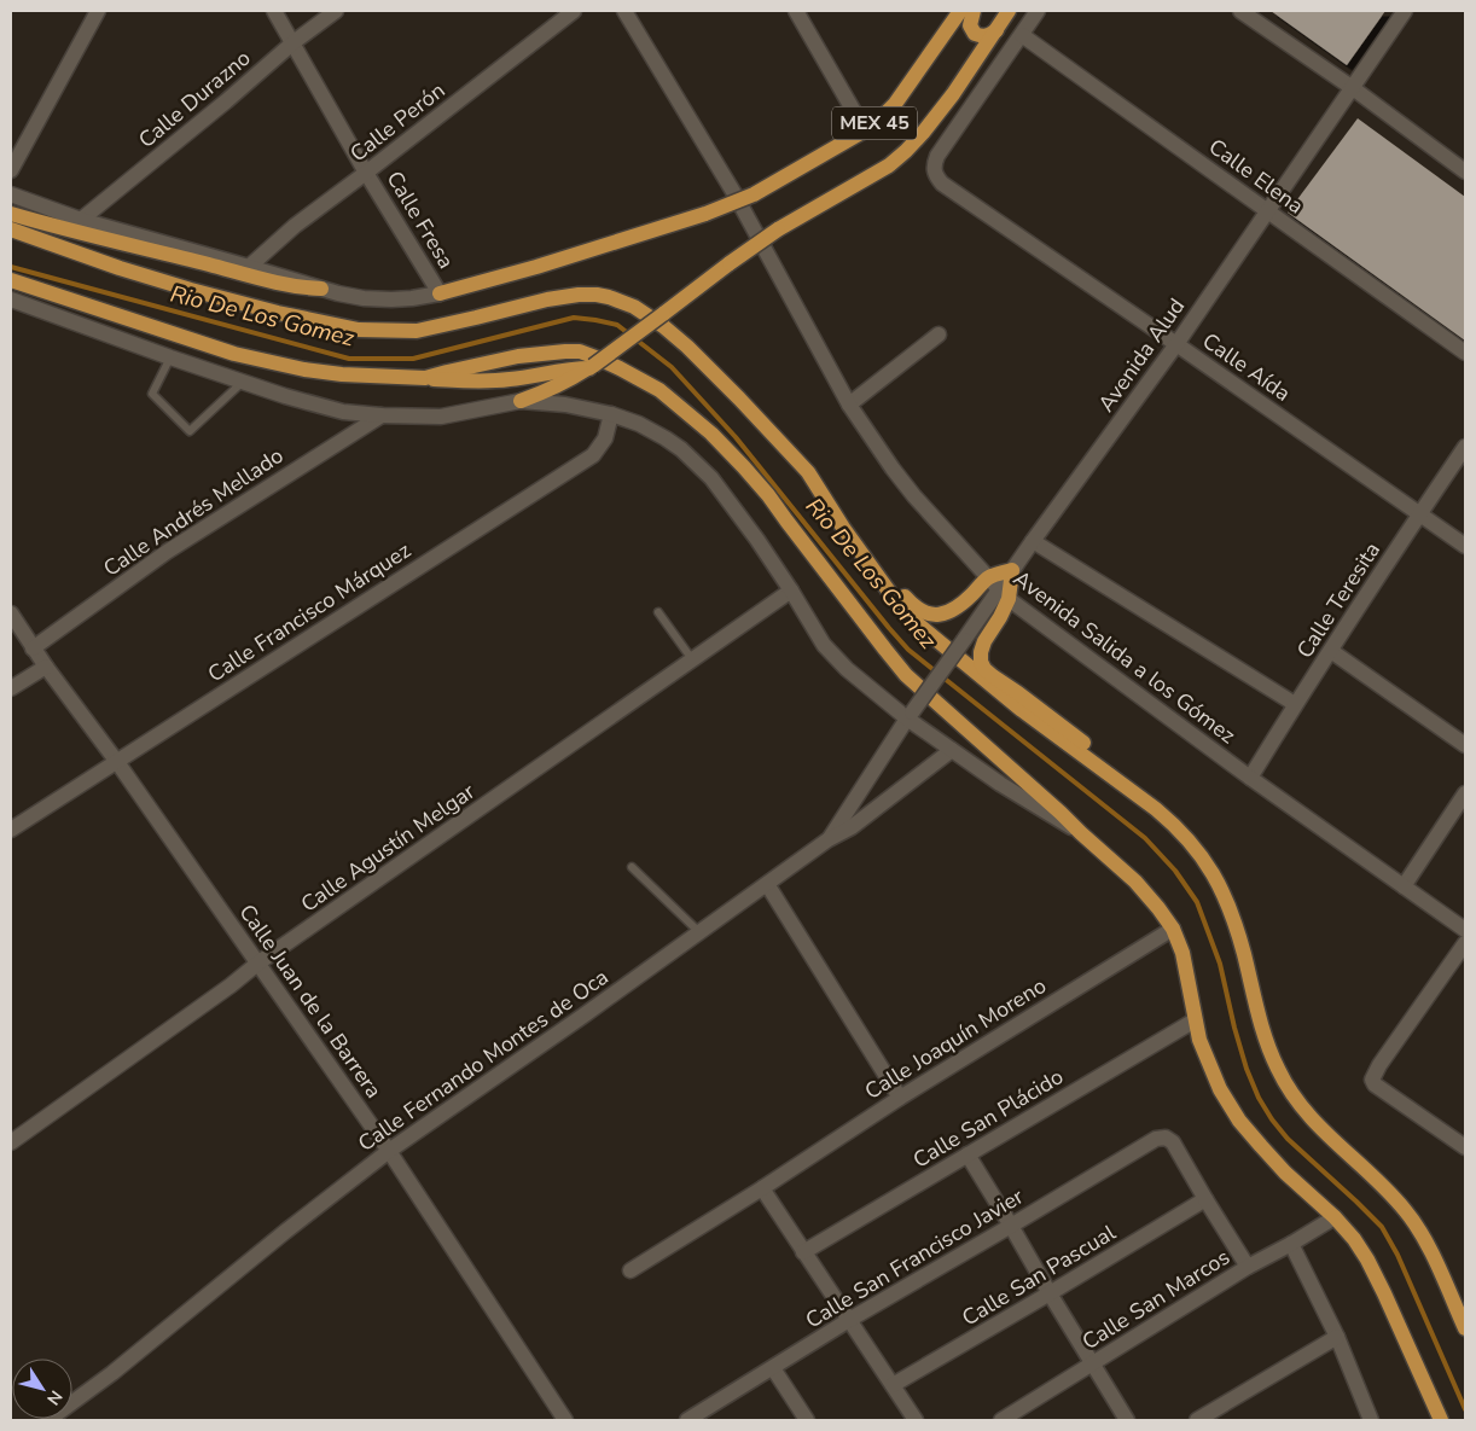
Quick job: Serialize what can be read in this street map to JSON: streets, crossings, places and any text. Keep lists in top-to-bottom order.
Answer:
{
  "streets": {
    "main road": ["MEX 45"],
    "street": [
      "Calle Durazno",
      "Calle Perón",
      "Calle Elena",
      "Calle Fresa",
      "Avenida Alud",
      "Calle Aída",
      "Calle Andrés Mellado",
      "Calle Teresita",
      "Calle Francisco Márquez",
      "Avenida Salida a los Gómez",
      "Calle Agustín Melgar",
      "Calle Juan de la Barrera",
      "Calle Joaquín Moreno",
      "Calle Fernando Montes de Oca",
      "Calle San Plácido",
      "Calle San Francisco Javier",
      "Calle San Pascual",
      "Calle San Marcos"
    ]
  },
  "crossings": [
    ["Calle Durazno", "MEX 45"],
    ["Calle Durazno", "Calle Fresa"],
    ["Calle Perón", "MEX 45"],
    ["Calle Perón", "Calle Fresa"],
    ["MEX 45", "Calle Fresa"],
    ["MEX 45", "Calle Andrés Mellado"],
    ["Calle Elena", "Avenida Alud"],
    ["Calle Elena", "Calle Aída"],
    ["Avenida Alud", "Calle Aída"],
    ["Calle Aída", "Calle Teresita"],
    ["Calle Andrés Mellado", "Calle Juan de la Barrera"],
    ["Calle Teresita", "Avenida Salida a los Gómez"],
    ["Calle Francisco Márquez", "Calle Juan de la Barrera"],
    ["Calle Agustín Melgar", "Calle Juan de la Barrera"],
    ["Calle Juan de la Barrera", "Calle Fernando Montes de Oca"],
    ["Calle San Francisco Javier", "Calle San Pascual"]
  ],
  "water": ["Rio De Los Gomez"],
  "north": "bottom right"
}
